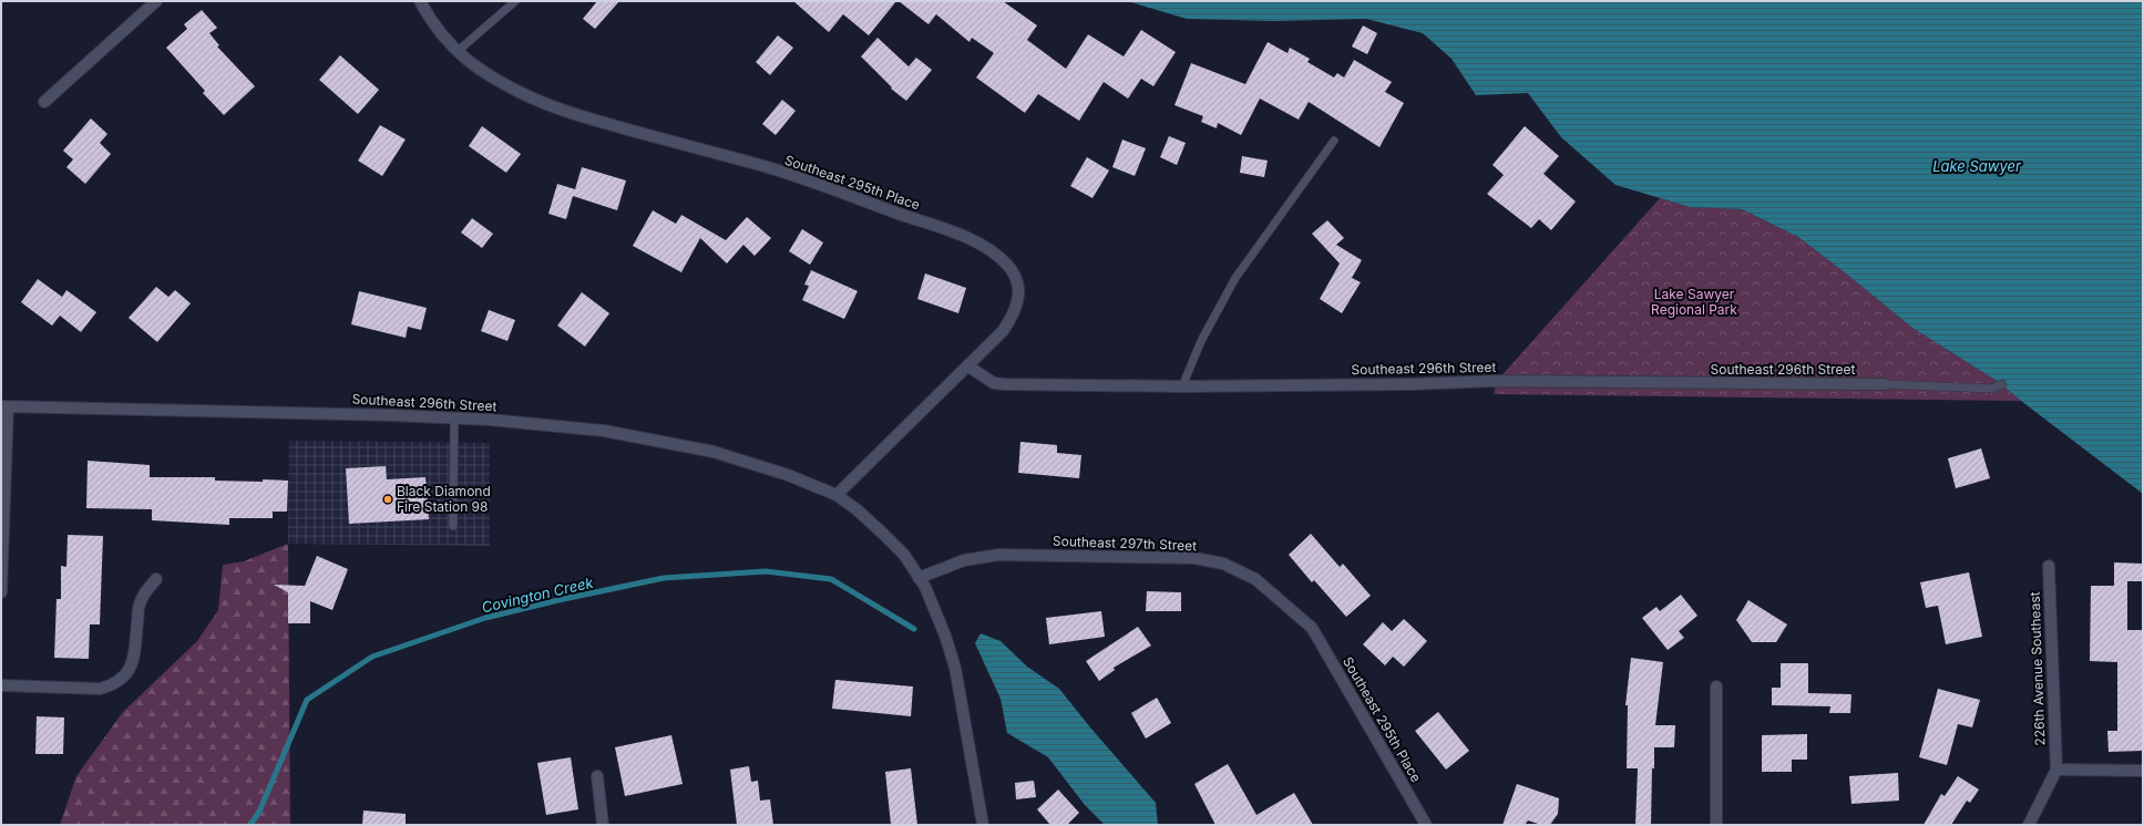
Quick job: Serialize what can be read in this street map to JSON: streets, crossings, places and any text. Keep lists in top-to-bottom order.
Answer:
{
  "streets": {
    "street": [
      "Southeast 295th Place",
      "Southeast 296th Street",
      "Southeast 297th Street",
      "226th Avenue Southeast"
    ]
  },
  "crossings": [
    ["Southeast 295th Place", "Southeast 296th Street"],
    ["Southeast 295th Place", "Southeast 297th Street"],
    ["Southeast 296th Street", "Southeast 297th Street"]
  ],
  "water": ["Lake Sawyer", "Covington Creek"],
  "parks": ["Lake Sawyer Regional Park"],
  "places": ["Black Diamond Fire Station 98"]
}
